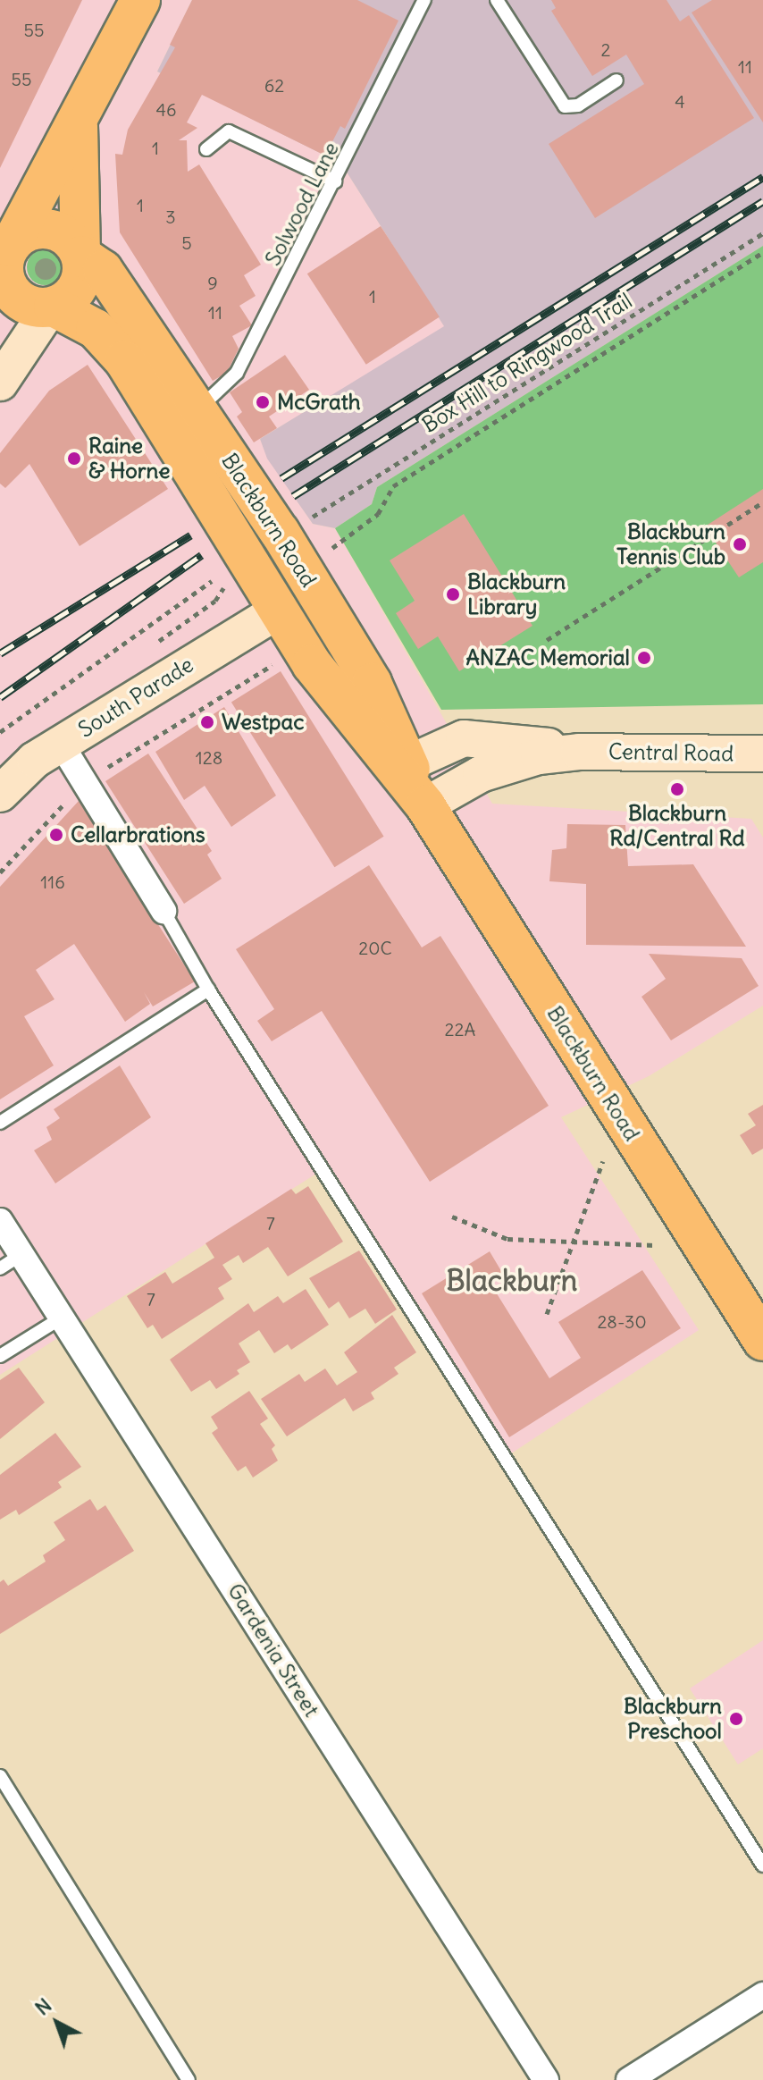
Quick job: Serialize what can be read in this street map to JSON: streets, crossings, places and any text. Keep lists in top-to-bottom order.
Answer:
{
  "streets": {
    "main road": ["Blackburn Road"],
    "street": ["South Parade", "Central Road", "Gardenia Street"],
    "lane": ["Solwood Lane"],
    "path": ["Box Hill to Ringwood Trail"]
  },
  "crossings": [
    ["Solwood Lane", "Blackburn Road"],
    ["Blackburn Road", "South Parade"],
    ["Blackburn Road", "Central Road"]
  ],
  "districts": ["Blackburn"],
  "places": [
    "McGrath",
    "Raine & Horne",
    "Blackburn Tennis Club",
    "Blackburn Library",
    "ANZAC Memorial",
    "Westpac",
    "Blackburn Rd/Central Rd",
    "Cellarbrations",
    "Blackburn Preschool"
  ],
  "house_numbers": [
    "55",
    "2",
    "11",
    "55",
    "62",
    "4",
    "46",
    "1",
    "1",
    "3",
    "5",
    "9",
    "1",
    "11",
    "128",
    "116",
    "20C",
    "22A",
    "7",
    "7",
    "28-30"
  ],
  "north": "top left"
}
